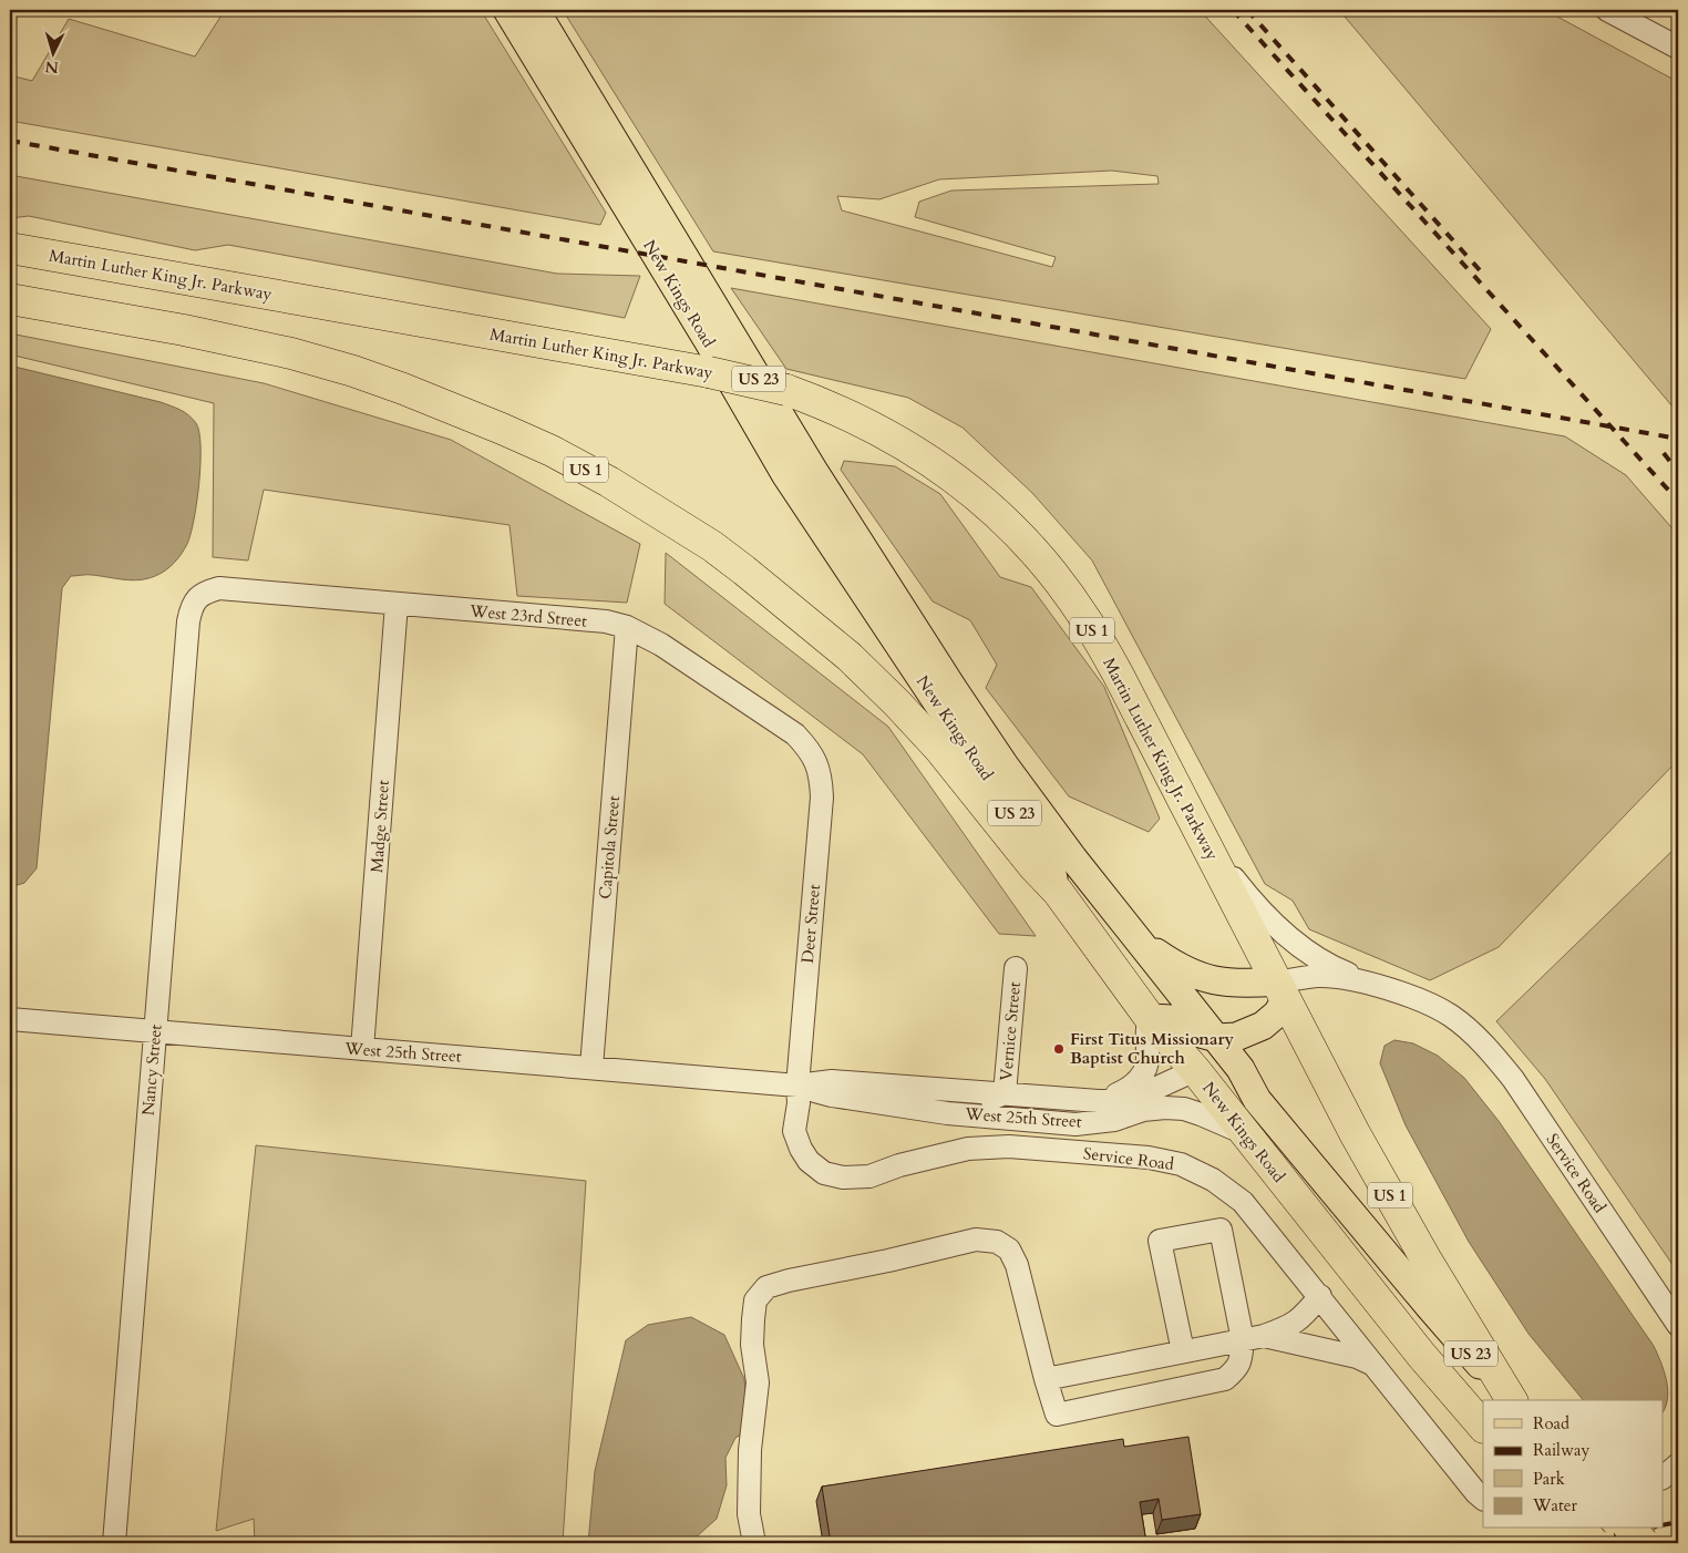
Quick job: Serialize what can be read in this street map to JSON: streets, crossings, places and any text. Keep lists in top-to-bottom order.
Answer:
{
  "streets": {
    "highway": ["Martin Luther King Jr. Parkway", "New Kings Road", "US 1"],
    "main road": ["US 23"],
    "street": [
      "West 23rd Street",
      "Madge Street",
      "Capitola Street",
      "Deer Street",
      "Vernice Street",
      "West 25th Street",
      "Nancy Street",
      "Service Road"
    ]
  },
  "crossings": [
    ["Martin Luther King Jr. Parkway", "Service Road"],
    ["New Kings Road", "US 1"],
    ["New Kings Road", "West 25th Street"],
    ["West 23rd Street", "Madge Street"],
    ["West 23rd Street", "Capitola Street"],
    ["West 23rd Street", "Deer Street"],
    ["West 23rd Street", "Nancy Street"],
    ["Madge Street", "West 25th Street"],
    ["Capitola Street", "West 25th Street"],
    ["Deer Street", "West 25th Street"],
    ["Deer Street", "Service Road"],
    ["Vernice Street", "West 25th Street"],
    ["West 25th Street", "Nancy Street"],
    ["West 25th Street", "Service Road"]
  ],
  "places": ["First Titus Missionary Baptist Church"],
  "legend": [
    "Road",
    "Railway",
    "Park",
    "Water"
  ],
  "north": "bottom"
}
